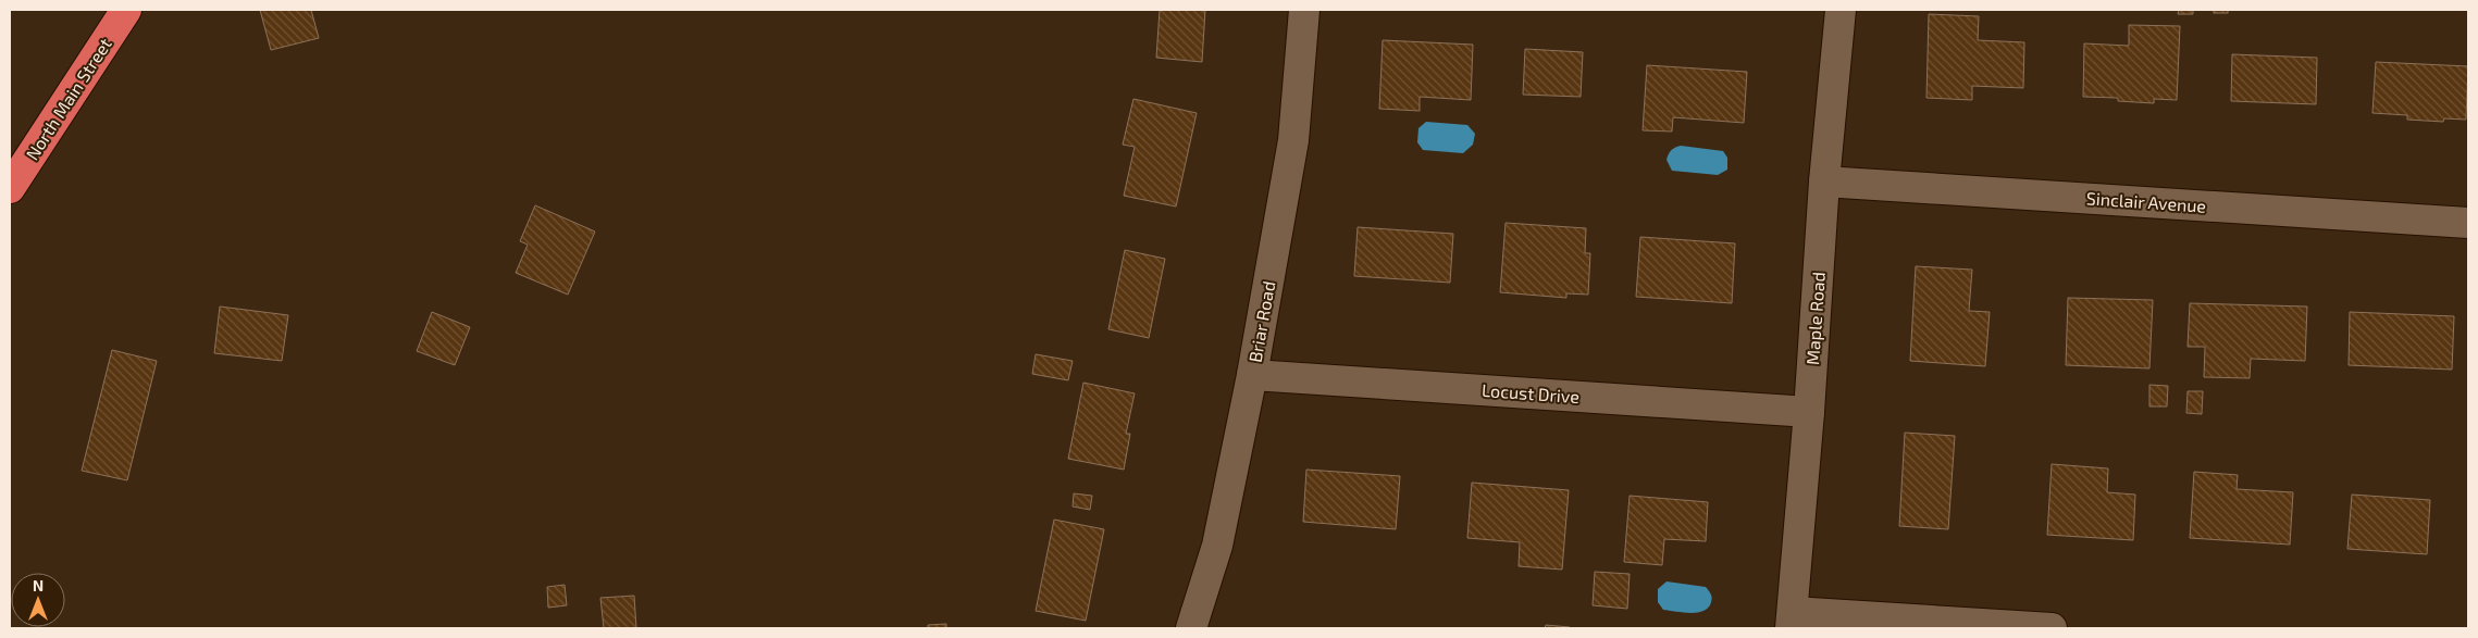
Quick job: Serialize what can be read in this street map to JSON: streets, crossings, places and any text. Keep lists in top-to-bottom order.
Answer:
{
  "streets": {
    "highway": ["North Main Street"],
    "street": [
      "Sinclair Avenue",
      "Maple Road",
      "Briar Road",
      "Locust Drive"
    ]
  },
  "crossings": [
    ["Sinclair Avenue", "Maple Road"],
    ["Maple Road", "Locust Drive"],
    ["Briar Road", "Locust Drive"]
  ],
  "north": "top"
}
